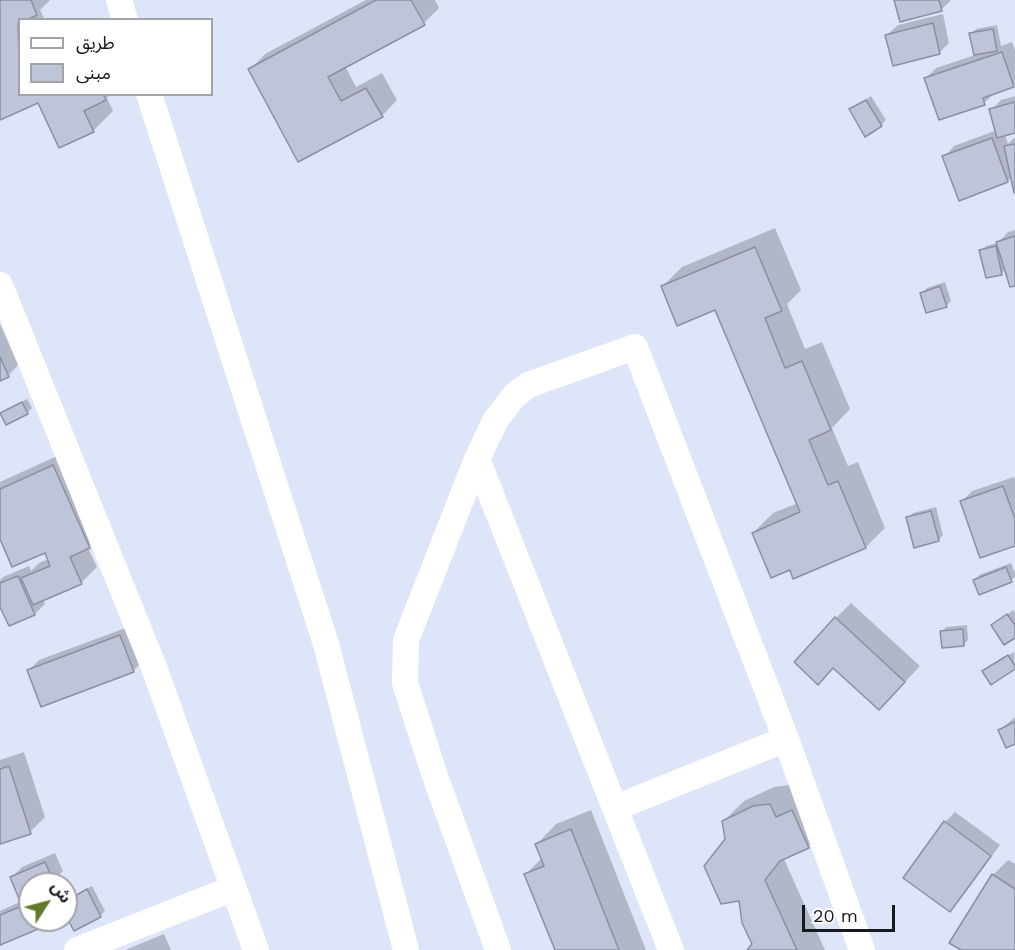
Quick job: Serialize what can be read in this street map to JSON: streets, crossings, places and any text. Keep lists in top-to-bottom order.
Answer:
{
  "legend": ["طريق", "مبنى"],
  "scale_bar": "20 m",
  "north": "top right"
}
